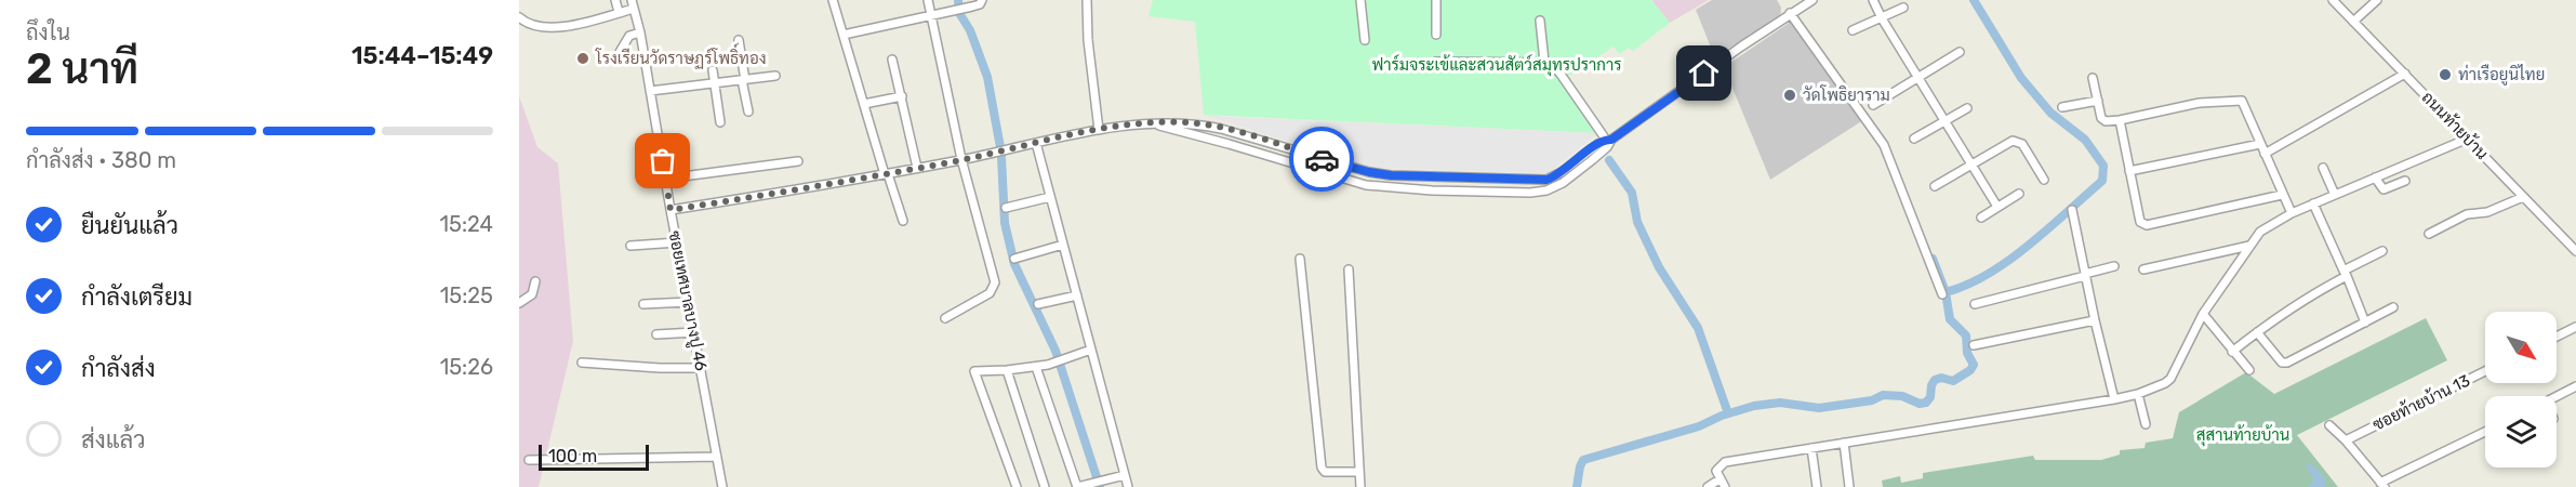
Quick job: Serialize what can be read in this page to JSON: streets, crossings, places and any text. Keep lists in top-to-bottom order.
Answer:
{
  "streets": {
    "street": ["ถนนท้ายบ้าน", "ซอยเทศบาลบางปู 46", "ซอยท้ายบ้าน 13"]
  },
  "parks": ["ฟาร์มจระเข้และสวนสัตว์สมุทรปราการ", "สุสานท้ายบ้าน"],
  "places": ["โรงเรียนวัดราษฏร์โพธิ์ทอง", "ท่าเรือยูนิไทย", "วัดโพธิยาราม"],
  "scale_bar": "100 m",
  "north": "bottom right",
  "page": {
    "heading": ["2 นาที", "ถึงใน", "15:44–15:49"],
    "bar": "กำลังส่ง · 380 m",
    "list": [
      ["ยืนยันแล้ว", "15:24"],
      ["กำลังเตรียม", "15:25"],
      ["กำลังส่ง", "15:26"],
      "ส่งแล้ว"
    ],
    "scale": "100 m"
  }
}
